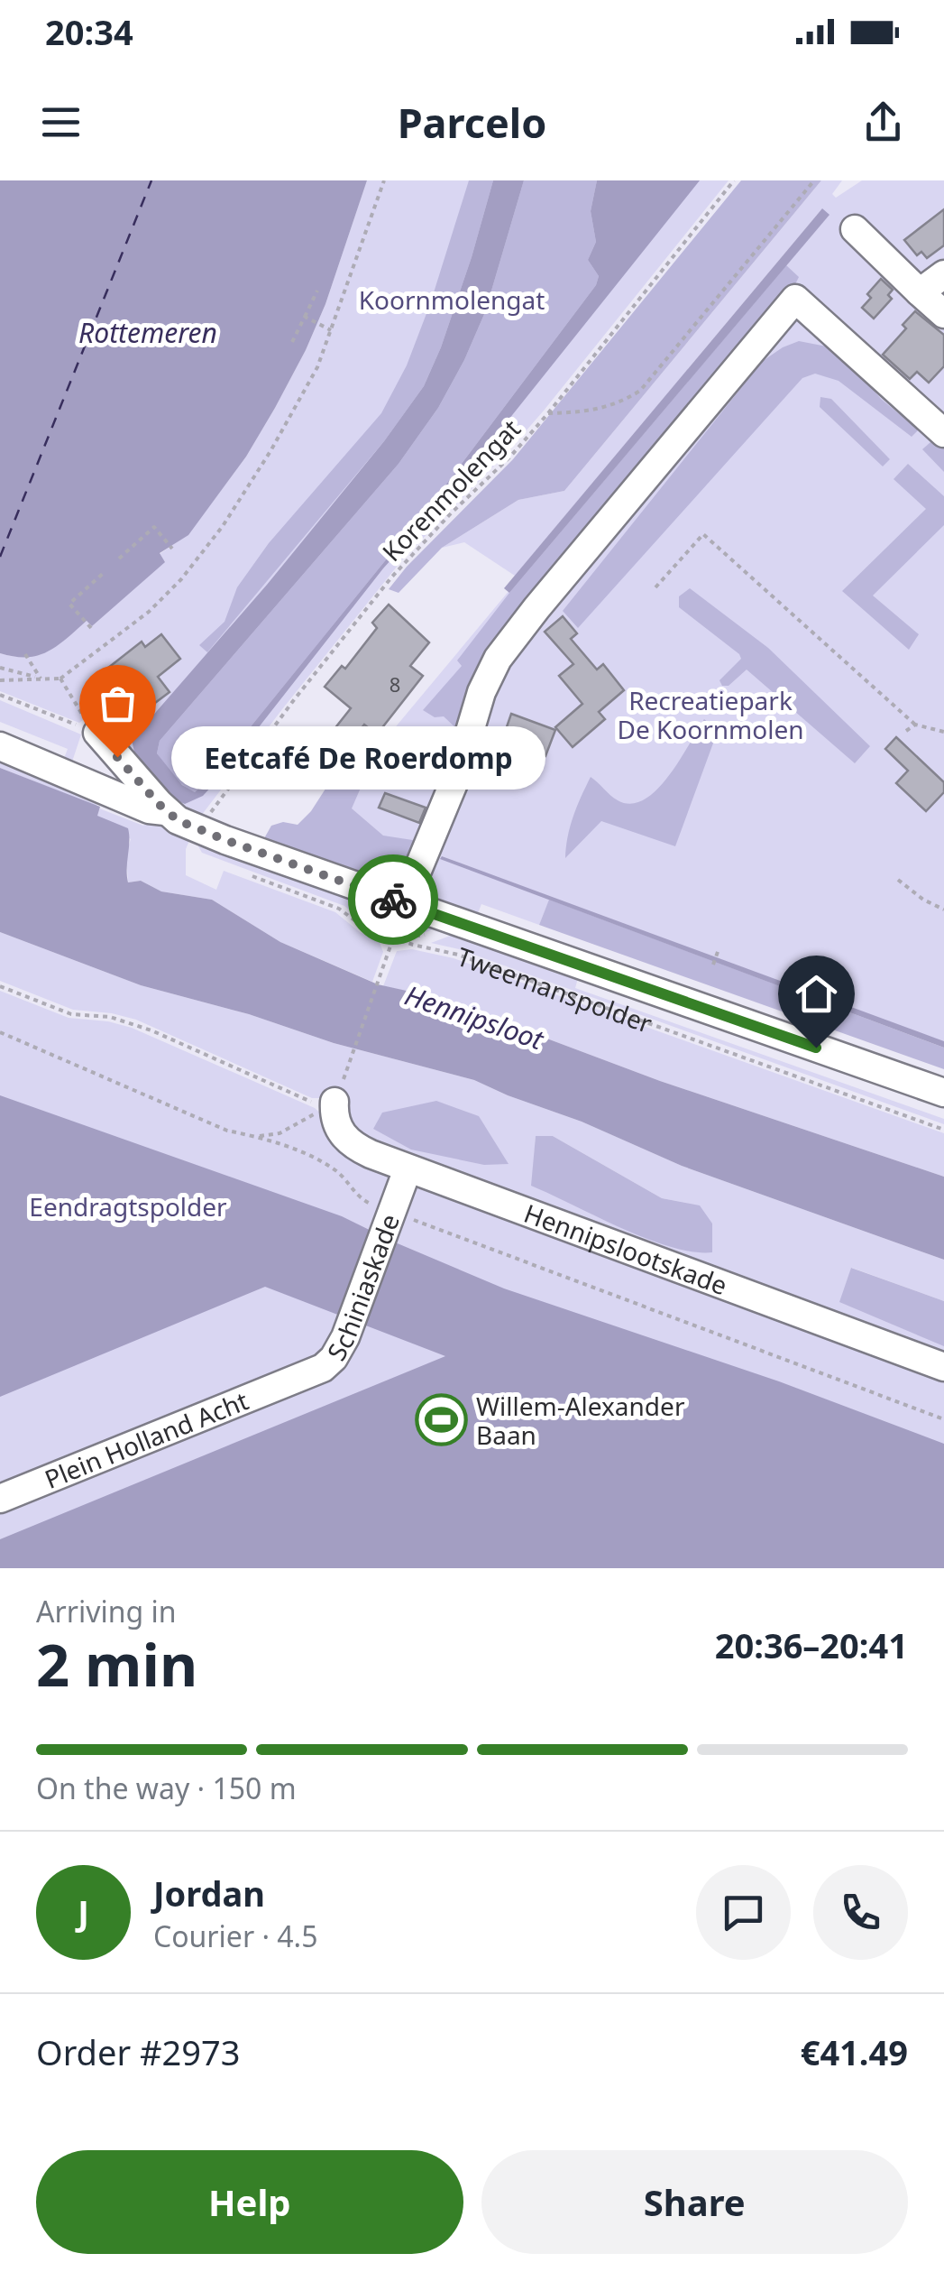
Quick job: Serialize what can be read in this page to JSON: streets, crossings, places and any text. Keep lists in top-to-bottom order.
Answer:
{
  "streets": {
    "street": [
      "Tweemanspolder",
      "Hennipslootskade",
      "Schiniaskade",
      "Plein Holland Acht"
    ],
    "path": ["Korenmolengat"]
  },
  "crossings": [
    ["Korenmolengat", "Tweemanspolder"],
    ["Hennipslootskade", "Schiniaskade"],
    ["Schiniaskade", "Plein Holland Acht"]
  ],
  "water": ["Rottemeren", "Hennipsloot"],
  "parks": ["Koornmolengat", "Recreatiepark De Koornmolen", "Eendragtspolder"],
  "places": {
    "other": ["Eetcafé De Roerdomp"],
    "sports": ["Willem-Alexander Baan"]
  },
  "house_numbers": ["8"],
  "page": {
    "status": "20:34",
    "header": "Parcelo",
    "bubble": "Eetcafé De Roerdomp",
    "heading": ["2 min", "Arriving in", "20:36–20:41"],
    "panel": [
      "Jordan",
      "Courier · 4.5",
      "Order #2973",
      "€41.49"
    ],
    "bar": "On the way · 150 m",
    "round": "J",
    "buttons": ["Help", "Share"]
  }
}
